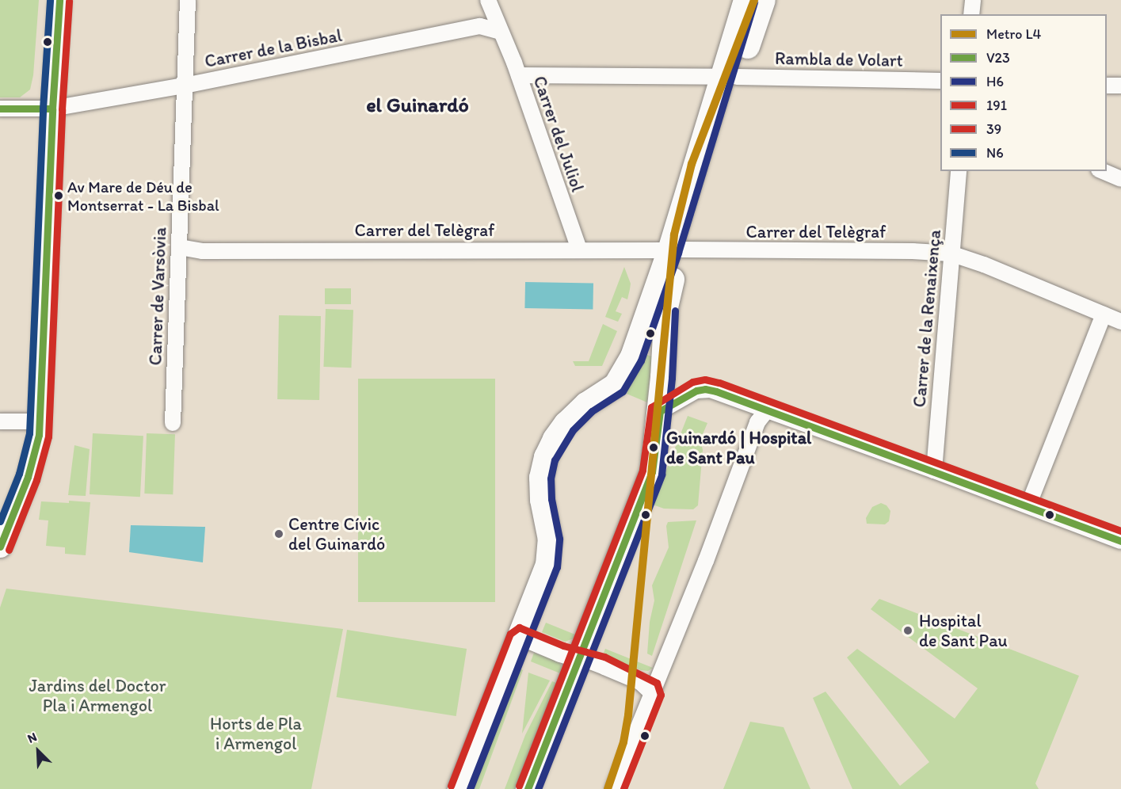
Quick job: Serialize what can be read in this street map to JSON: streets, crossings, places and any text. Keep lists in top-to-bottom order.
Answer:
{
  "streets": {
    "street": [
      "Carrer de la Bisbal",
      "Rambla de Volart",
      "Carrer del Juliol",
      "Carrer del Telègraf",
      "Carrer de Varsòvia",
      "Carrer de la Renaixença"
    ]
  },
  "crossings": [
    ["Carrer de la Bisbal", "Carrer del Juliol"],
    ["Carrer de la Bisbal", "Carrer de Varsòvia"],
    ["Rambla de Volart", "Carrer del Juliol"],
    ["Carrer del Juliol", "Carrer del Telègraf"],
    ["Carrer del Telègraf", "Carrer de Varsòvia"],
    ["Carrer del Telègraf", "Carrer de la Renaixença"]
  ],
  "districts": ["el Guinardó"],
  "parks": ["Jardins del Doctor Pla i Armengol", "Horts de Pla i Armengol"],
  "places": [
    "Av Mare de Déu de Montserrat - La Bisbal",
    "Guinardó | Hospital de Sant Pau",
    "Centre Cívic del Guinardó",
    "Hospital de Sant Pau"
  ],
  "lines": [
    "metro line L4",
    "transit line V23",
    "transit line N6",
    "transit line 39",
    "transit line H6",
    "transit line 191"
  ],
  "legend": [
    "Metro L4",
    "V23",
    "H6",
    "191",
    "39",
    "N6"
  ],
  "north": "top left"
}
